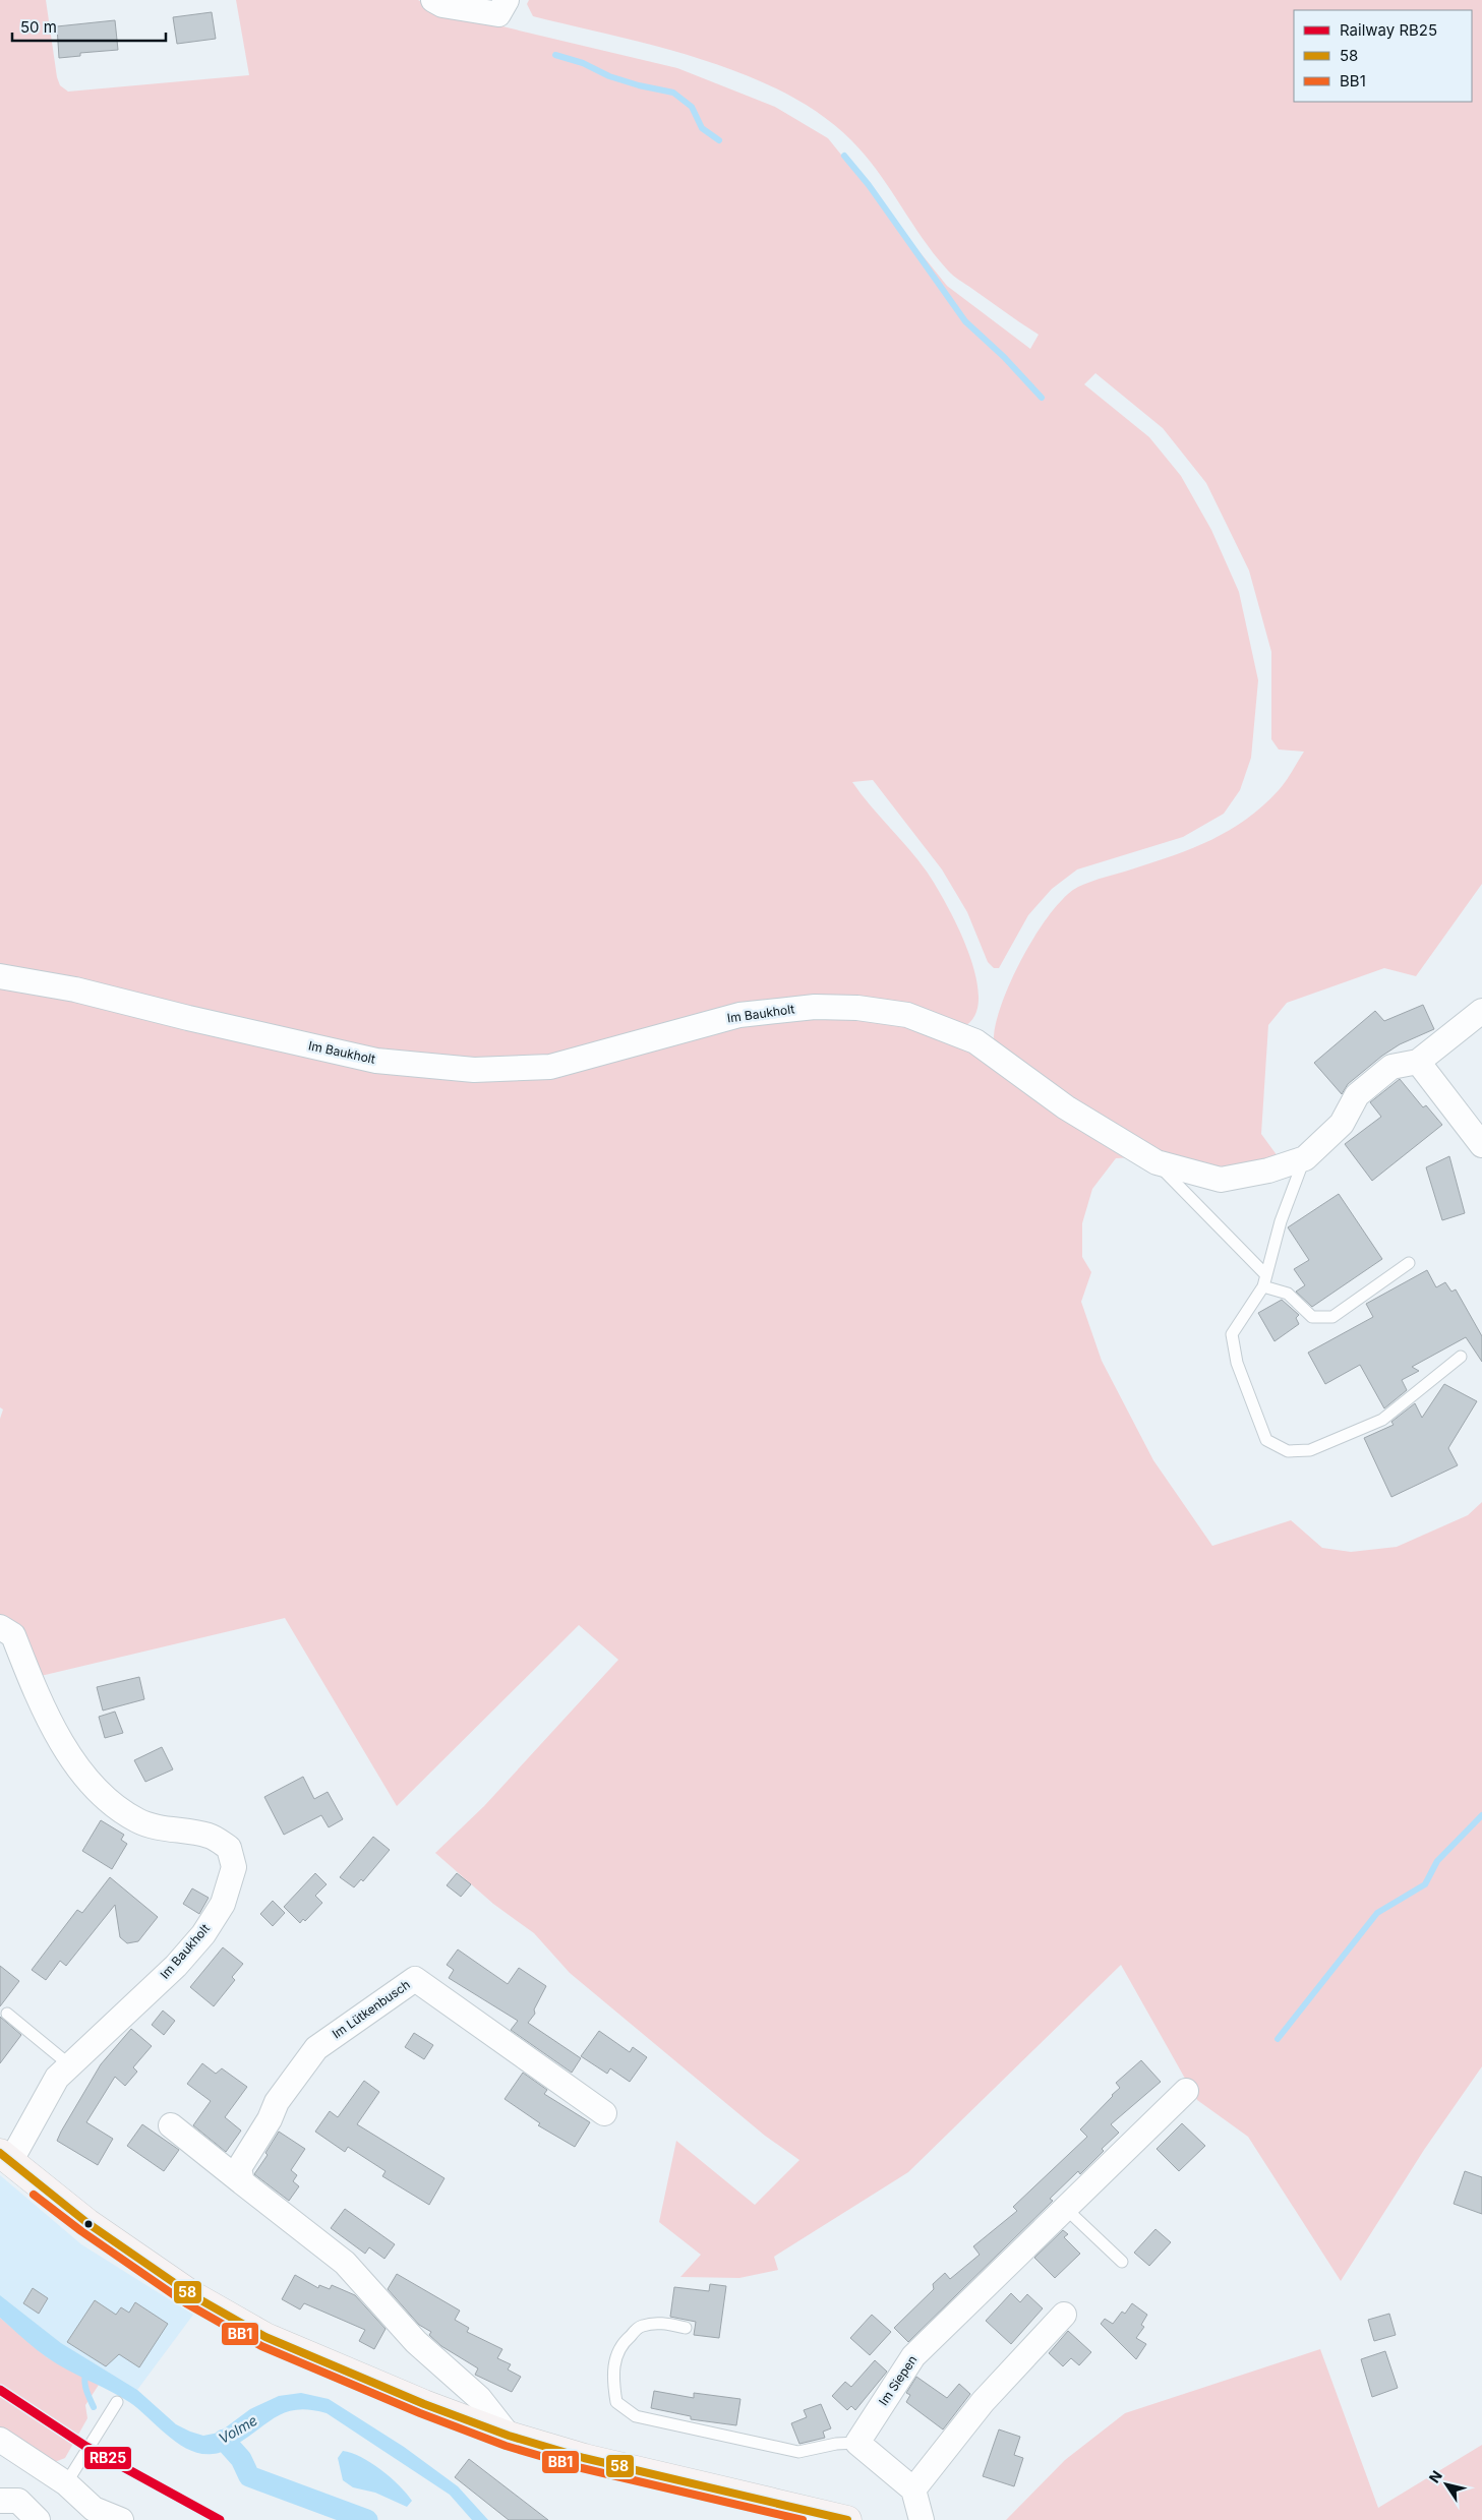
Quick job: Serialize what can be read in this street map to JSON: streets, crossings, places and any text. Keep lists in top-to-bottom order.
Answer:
{
  "streets": {
    "street": ["Im Baukholt", "Im Lütkenbusch", "Im Siepen"]
  },
  "water": ["Volme"],
  "lines": ["transit line 58", "transit line BB1", "rail line RB25"],
  "legend": ["Railway RB25", "58", "BB1"],
  "scale_bar": "50 m",
  "north": "top left"
}
